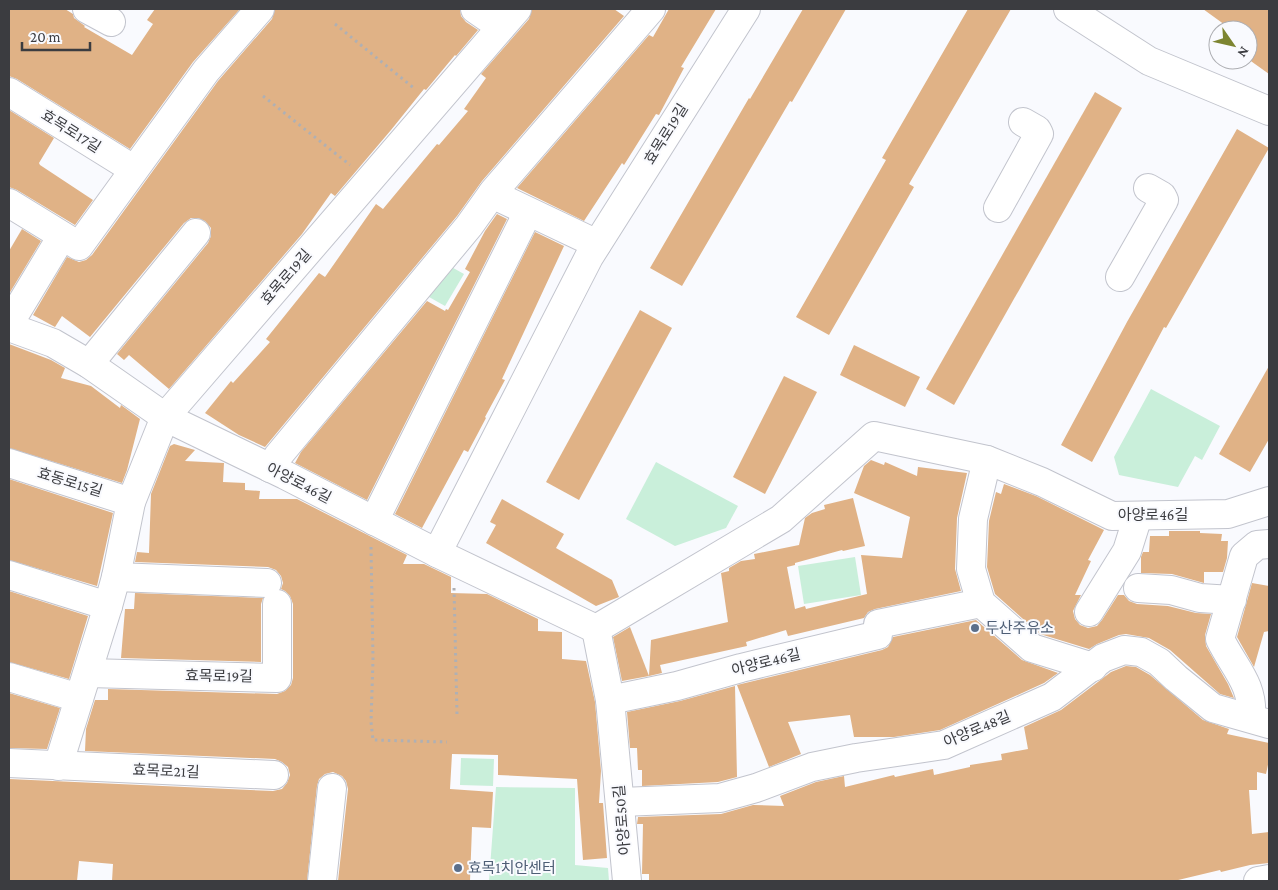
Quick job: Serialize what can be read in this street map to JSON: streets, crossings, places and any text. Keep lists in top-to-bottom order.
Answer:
{
  "streets": {
    "street": [
      "효목로17길",
      "효목로19길",
      "효동로15길",
      "아양로46길",
      "아양로48길",
      "효목로21길",
      "아양로50길"
    ]
  },
  "crossings": [
    ["효목로17길", "아양로46길"],
    ["효목로19길", "효동로15길"],
    ["효목로19길", "아양로46길"],
    ["효목로19길", "효목로21길"],
    ["아양로46길", "아양로50길"],
    ["아양로48길", "아양로50길"]
  ],
  "places": ["두산주유소", "효목1치안센터"],
  "scale_bar": "20 m",
  "north": "bottom right"
}
